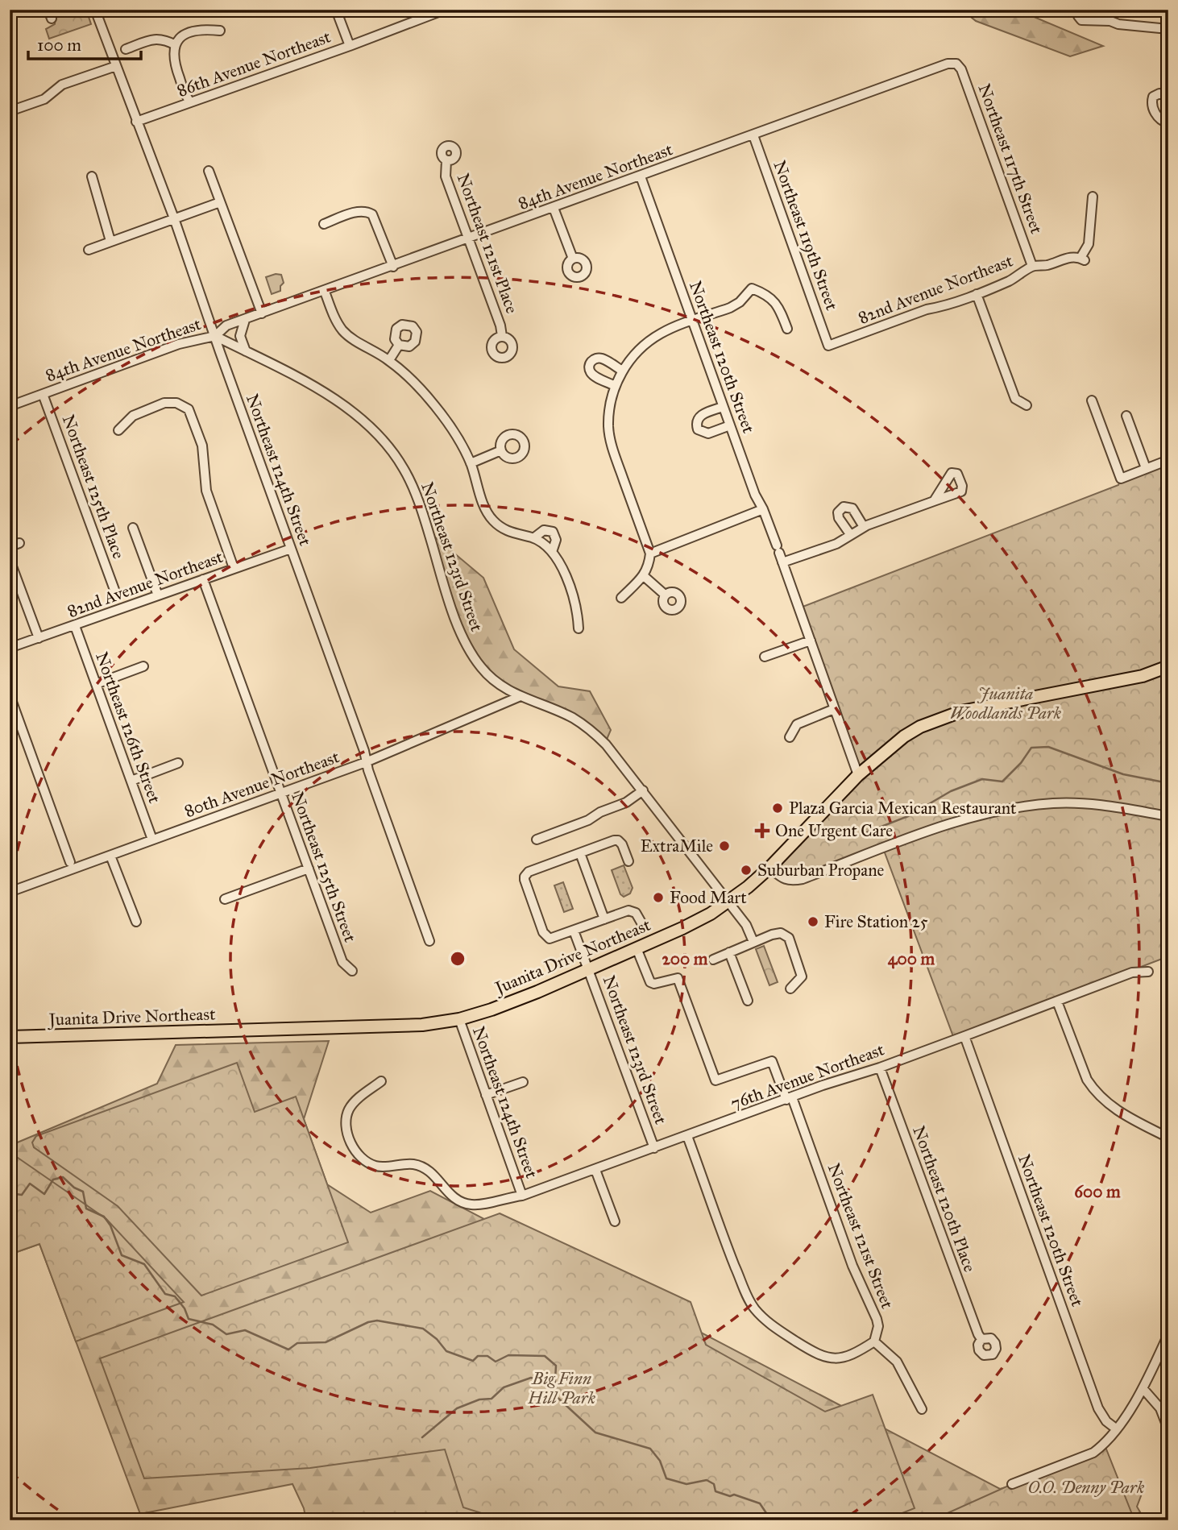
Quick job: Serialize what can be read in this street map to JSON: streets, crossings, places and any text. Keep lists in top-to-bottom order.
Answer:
{
  "streets": {
    "main road": ["Juanita Drive Northeast"],
    "street": [
      "86th Avenue Northeast",
      "Northeast 117th Street",
      "84th Avenue Northeast",
      "Northeast 119th Street",
      "Northeast 121st Place",
      "82nd Avenue Northeast",
      "Northeast 120th Street",
      "Northeast 124th Street",
      "Northeast 125th Place",
      "Northeast 123rd Street",
      "Northeast 126th Street",
      "80th Avenue Northeast",
      "Northeast 125th Street",
      "76th Avenue Northeast",
      "Northeast 120th Place",
      "Northeast 121st Street"
    ]
  },
  "crossings": [
    ["86th Avenue Northeast", "Northeast 124th Street"],
    ["Northeast 117th Street", "84th Avenue Northeast"],
    ["Northeast 117th Street", "82nd Avenue Northeast"],
    ["84th Avenue Northeast", "Northeast 119th Street"],
    ["84th Avenue Northeast", "Northeast 121st Place"],
    ["84th Avenue Northeast", "Northeast 120th Street"],
    ["84th Avenue Northeast", "Northeast 124th Street"],
    ["84th Avenue Northeast", "Northeast 125th Place"],
    ["84th Avenue Northeast", "Northeast 123rd Street"],
    ["Northeast 119th Street", "82nd Avenue Northeast"],
    ["82nd Avenue Northeast", "Northeast 124th Street"],
    ["82nd Avenue Northeast", "Northeast 126th Street"],
    ["82nd Avenue Northeast", "Northeast 125th Street"],
    ["Northeast 120th Street", "Juanita Drive Northeast"],
    ["Northeast 120th Street", "76th Avenue Northeast"],
    ["Northeast 124th Street", "Northeast 123rd Street"],
    ["Northeast 124th Street", "80th Avenue Northeast"],
    ["Northeast 124th Street", "Juanita Drive Northeast"],
    ["Northeast 124th Street", "76th Avenue Northeast"],
    ["Northeast 123rd Street", "80th Avenue Northeast"],
    ["Northeast 123rd Street", "Juanita Drive Northeast"],
    ["Northeast 123rd Street", "76th Avenue Northeast"],
    ["Northeast 126th Street", "80th Avenue Northeast"],
    ["80th Avenue Northeast", "Northeast 125th Street"],
    ["Juanita Drive Northeast", "Northeast 121st Street"],
    ["76th Avenue Northeast", "Northeast 120th Place"],
    ["76th Avenue Northeast", "Northeast 121st Street"]
  ],
  "parks": ["Juanita Woodlands Park", "Big Finn Hill Park", "O.O. Denny Park"],
  "places": {
    "other": [
      "Plaza Garcia Mexican Restaurant",
      "ExtraMile",
      "Suburban Propane",
      "Food Mart",
      "Fire Station 25"
    ],
    "health": ["One Urgent Care"]
  },
  "scale_bar": "100 m",
  "rings": ["200 m", "400 m", "600 m"]
}
